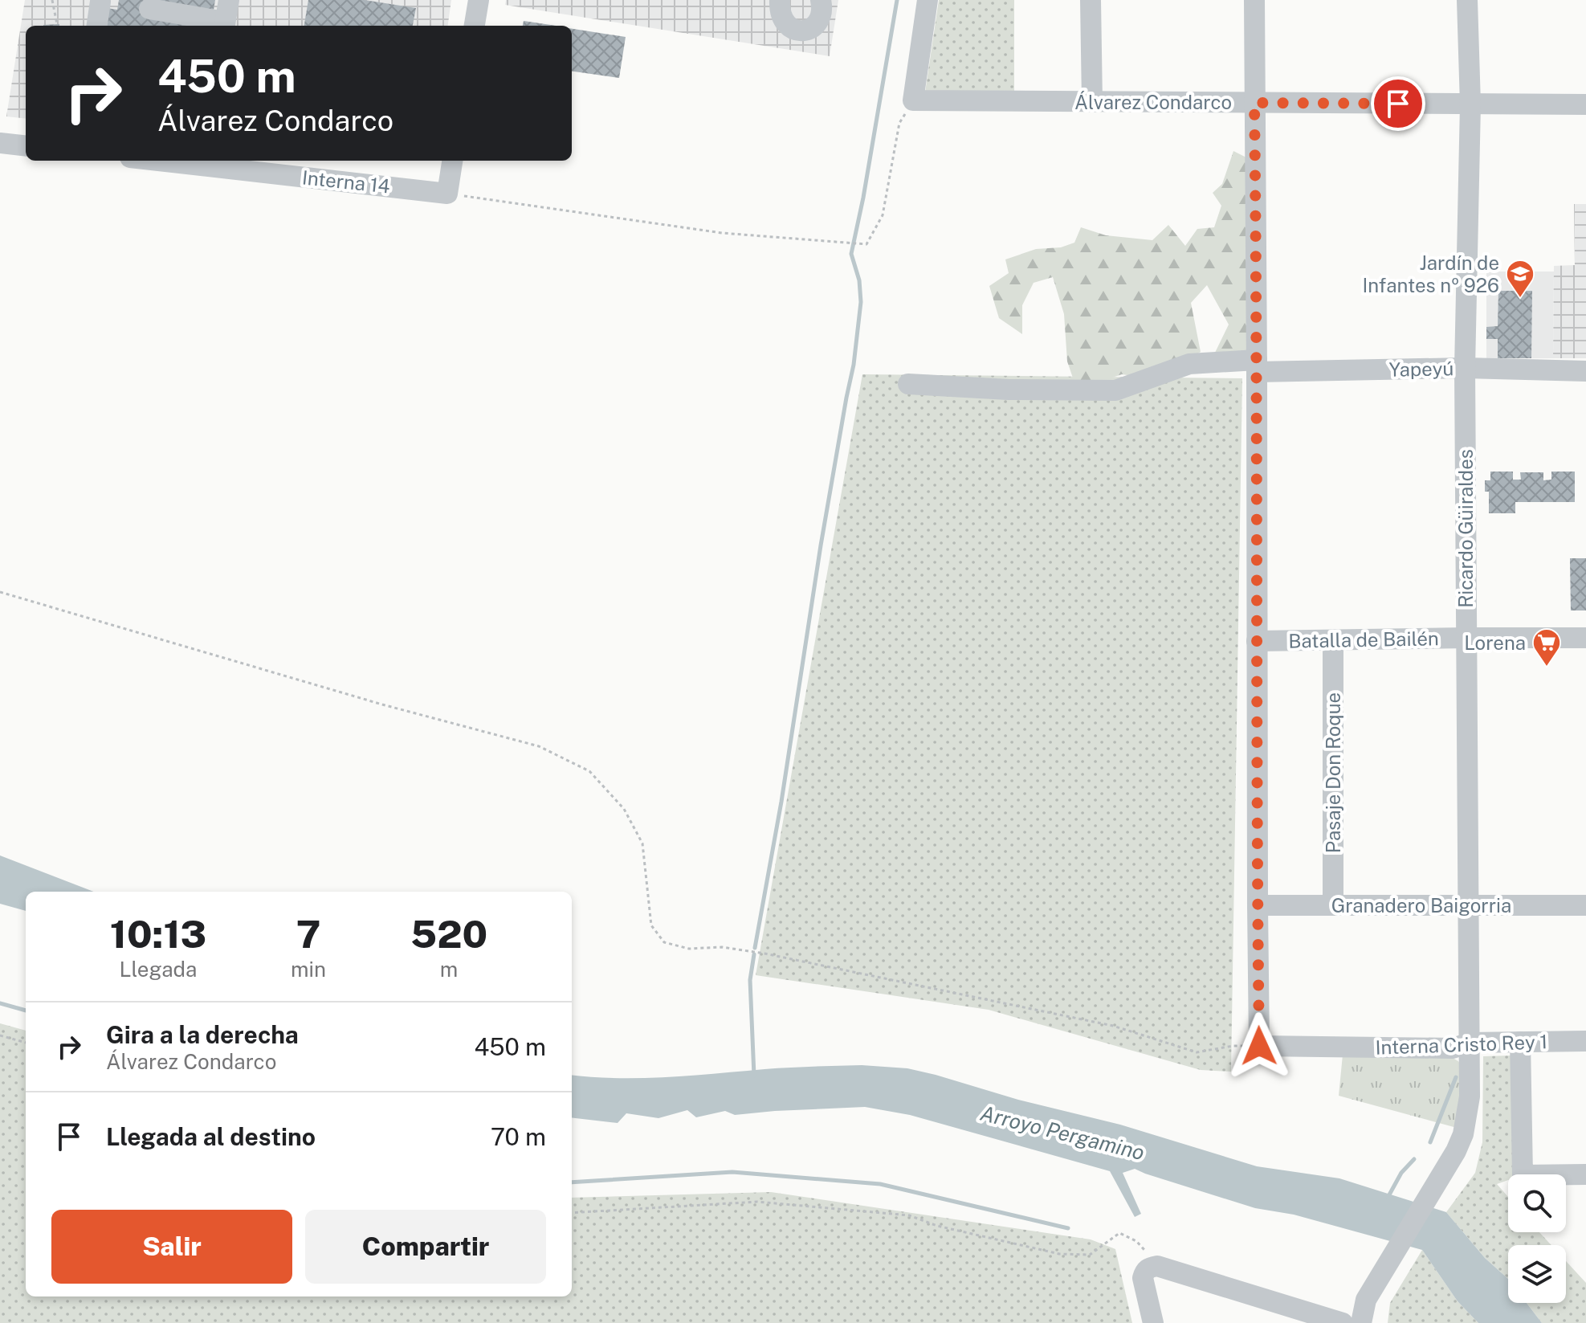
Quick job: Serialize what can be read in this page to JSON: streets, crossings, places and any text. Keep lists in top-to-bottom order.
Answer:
{
  "streets": {
    "street": [
      "Álvarez Condarco",
      "Interna 14",
      "Yapeyú",
      "Ricardo Güiraldes",
      "Batalla de Bailén",
      "Pasaje Don Roque",
      "Granadero Baigorria",
      "Interna Cristo Rey 1"
    ]
  },
  "crossings": [
    ["Álvarez Condarco", "Ricardo Güiraldes"],
    ["Yapeyú", "Ricardo Güiraldes"],
    ["Ricardo Güiraldes", "Batalla de Bailén"],
    ["Ricardo Güiraldes", "Granadero Baigorria"],
    ["Ricardo Güiraldes", "Interna Cristo Rey 1"],
    ["Batalla de Bailén", "Pasaje Don Roque"],
    ["Pasaje Don Roque", "Granadero Baigorria"]
  ],
  "water": ["Arroyo Pergamino"],
  "places": {
    "school or university": ["Jardín de Infantes nº 926"],
    "supermarket": ["Lorena"]
  },
  "page": {
    "turn": ["450 m", "Álvarez Condarco"],
    "eta": [
      "10:13",
      "Llegada",
      "7",
      "min",
      "520",
      "m"
    ],
    "list": [
      {
        "name": "Gira a la derecha",
        "note": "Álvarez Condarco",
        "value": "450 m"
      },
      {
        "name": "Llegada al destino",
        "value": "70 m"
      }
    ],
    "buttons": ["Salir", "Compartir"]
  }
}
